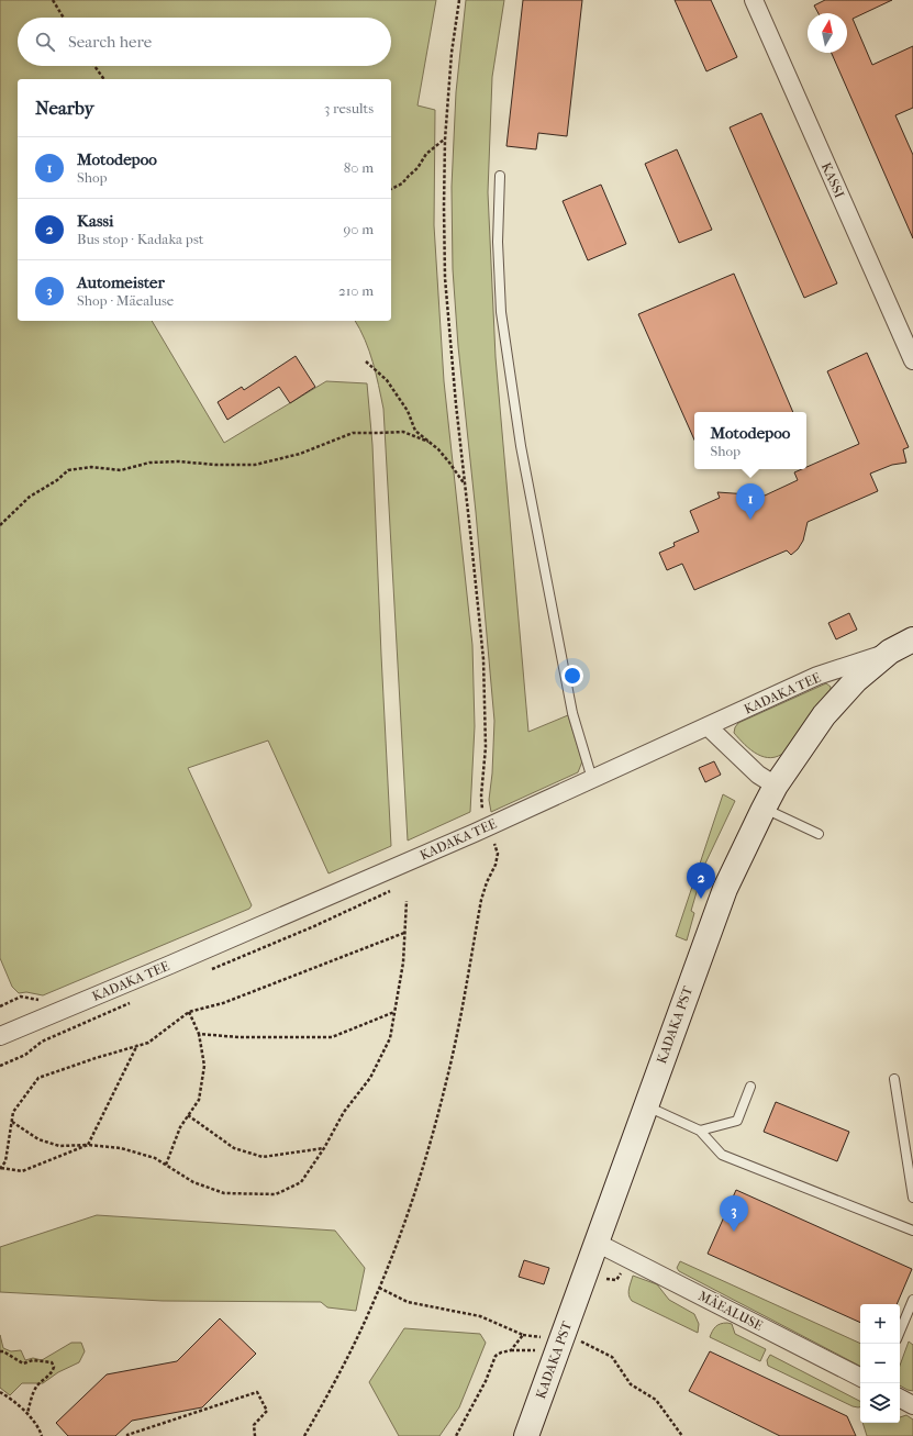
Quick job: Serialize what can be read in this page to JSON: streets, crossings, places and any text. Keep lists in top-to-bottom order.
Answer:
{
  "streets": {
    "main road": ["KADAKA TEE", "KADAKA PST"],
    "street": ["KASSI", "MÄEALUSE"]
  },
  "crossings": [
    ["KADAKA TEE", "KADAKA PST"],
    ["KADAKA PST", "MÄEALUSE"]
  ],
  "north": "top",
  "page": {
    "search": "Search here",
    "heading": ["Nearby", "3 results"],
    "list": [
      {
        "mark": "1",
        "name": "Motodepoo",
        "note": "Shop",
        "value": "80 m"
      },
      {
        "mark": "2",
        "name": "Kassi",
        "note": "Bus stop · Kadaka pst",
        "value": "90 m"
      },
      {
        "mark": "3",
        "name": "Automeister",
        "note": "Shop · Mäealuse",
        "value": "210 m"
      }
    ],
    "popup": ["Motodepoo", "Shop"],
    "pins": ["1", "2", "3"],
    "map_buttons": ["+", "−"]
  }
}
